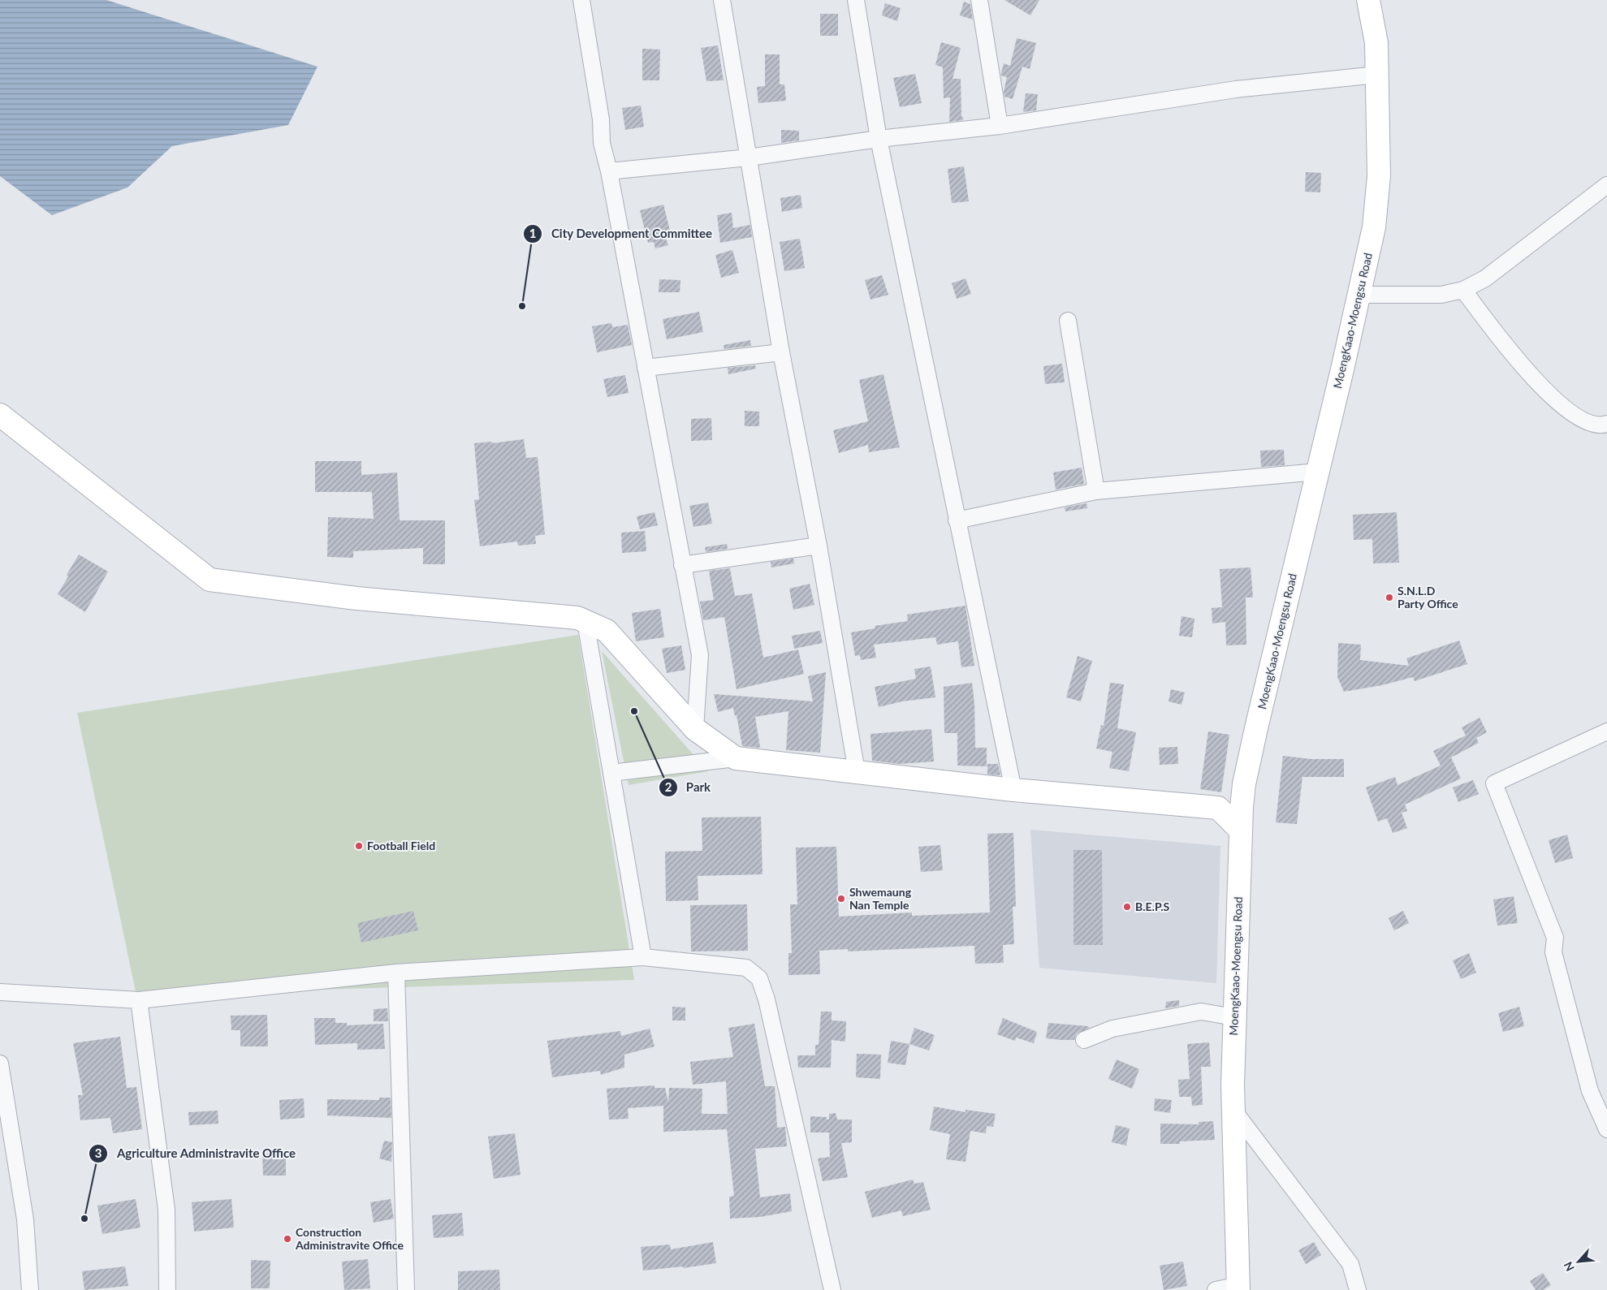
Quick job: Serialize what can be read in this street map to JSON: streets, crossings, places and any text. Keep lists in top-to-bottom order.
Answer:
{
  "streets": {
    "main road": ["MoengKaao-Moengsu Road"]
  },
  "places": [
    "City Development Committee",
    "S.N.L.D Party Office",
    "Park",
    "Football Field",
    "Shwemaung Nan Temple",
    "B.E.P.S",
    "Agriculture Administravite Office",
    "Construction Administravite Office"
  ],
  "north": "bottom left"
}
